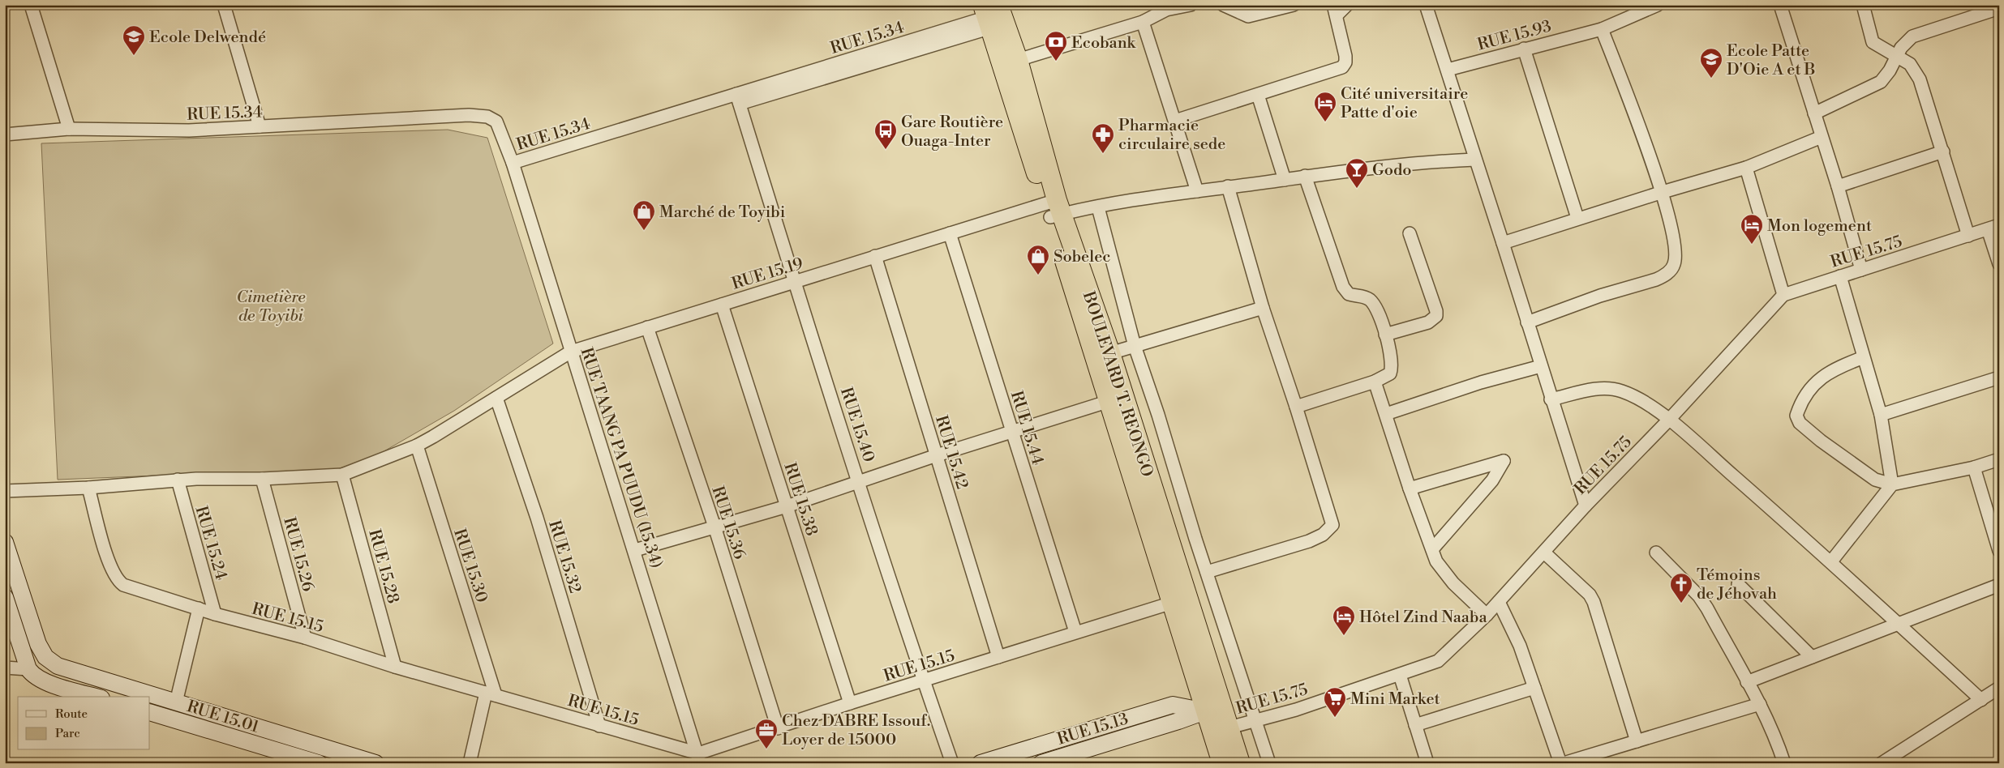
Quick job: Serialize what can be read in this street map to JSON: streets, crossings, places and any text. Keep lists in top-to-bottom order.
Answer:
{
  "streets": {
    "highway": ["BOULEVARD T. REONGO"],
    "main road": ["RUE 15.01", "RUE 15.13"],
    "street": [
      "RUE 15.93",
      "RUE 15.34",
      "RUE 15.75",
      "RUE 15.19",
      "RUE 15.40",
      "RUE 15.44",
      "RUE 15.42",
      "RUE TAANG PA PUUDU (15.34)",
      "RUE 15.38",
      "RUE 15.36",
      "RUE 15.24",
      "RUE 15.26",
      "RUE 15.32",
      "RUE 15.30",
      "RUE 15.28",
      "RUE 15.15"
    ]
  },
  "crossings": [
    ["RUE 15.34", "BOULEVARD T. REONGO"],
    ["RUE 15.34", "RUE 15.40"],
    ["RUE 15.34", "RUE TAANG PA PUUDU (15.34)"],
    ["RUE 15.75", "BOULEVARD T. REONGO"],
    ["RUE 15.75", "RUE 15.13"],
    ["RUE 15.19", "BOULEVARD T. REONGO"],
    ["RUE 15.19", "RUE 15.40"],
    ["RUE 15.19", "RUE 15.44"],
    ["RUE 15.19", "RUE 15.42"],
    ["RUE 15.19", "RUE TAANG PA PUUDU (15.34)"],
    ["RUE 15.19", "RUE 15.38"],
    ["RUE 15.19", "RUE 15.36"],
    ["RUE 15.19", "RUE 15.24"],
    ["RUE 15.19", "RUE 15.26"],
    ["RUE 15.19", "RUE 15.32"],
    ["RUE 15.19", "RUE 15.30"],
    ["RUE 15.19", "RUE 15.28"],
    ["RUE 15.19", "RUE 15.15"],
    ["BOULEVARD T. REONGO", "RUE 15.13"],
    ["RUE 15.40", "RUE 15.15"],
    ["RUE 15.44", "RUE 15.15"],
    ["RUE 15.42", "RUE 15.15"],
    ["RUE TAANG PA PUUDU (15.34)", "RUE 15.15"],
    ["RUE 15.38", "RUE 15.15"],
    ["RUE 15.36", "RUE 15.15"],
    ["RUE 15.24", "RUE 15.15"],
    ["RUE 15.26", "RUE 15.15"],
    ["RUE 15.32", "RUE 15.15"],
    ["RUE 15.30", "RUE 15.15"],
    ["RUE 15.28", "RUE 15.15"]
  ],
  "parks": ["Cimetière de Toyibi"],
  "places": {
    "school or university": ["Ecole Delwendé", "Ecole Patte D'Oie A et B"],
    "bank": ["Ecobank"],
    "hotel": ["Cité universitaire Patte d'oie", "Mon logement", "Hôtel Zind Naaba"],
    "bus stop": ["Gare Routière Ouaga-Inter"],
    "pharmacy": ["Pharmacie circulaire sede"],
    "bar": ["Godo"],
    "shop": ["Marché de Toyibi", "Sobelec"],
    "church": ["Témoins de Jéhovah"],
    "supermarket": ["Mini Market"],
    "office": ["Chez DABRE Issouf. Loyer de 15000"]
  },
  "legend": ["Route", "Parc"]
}
